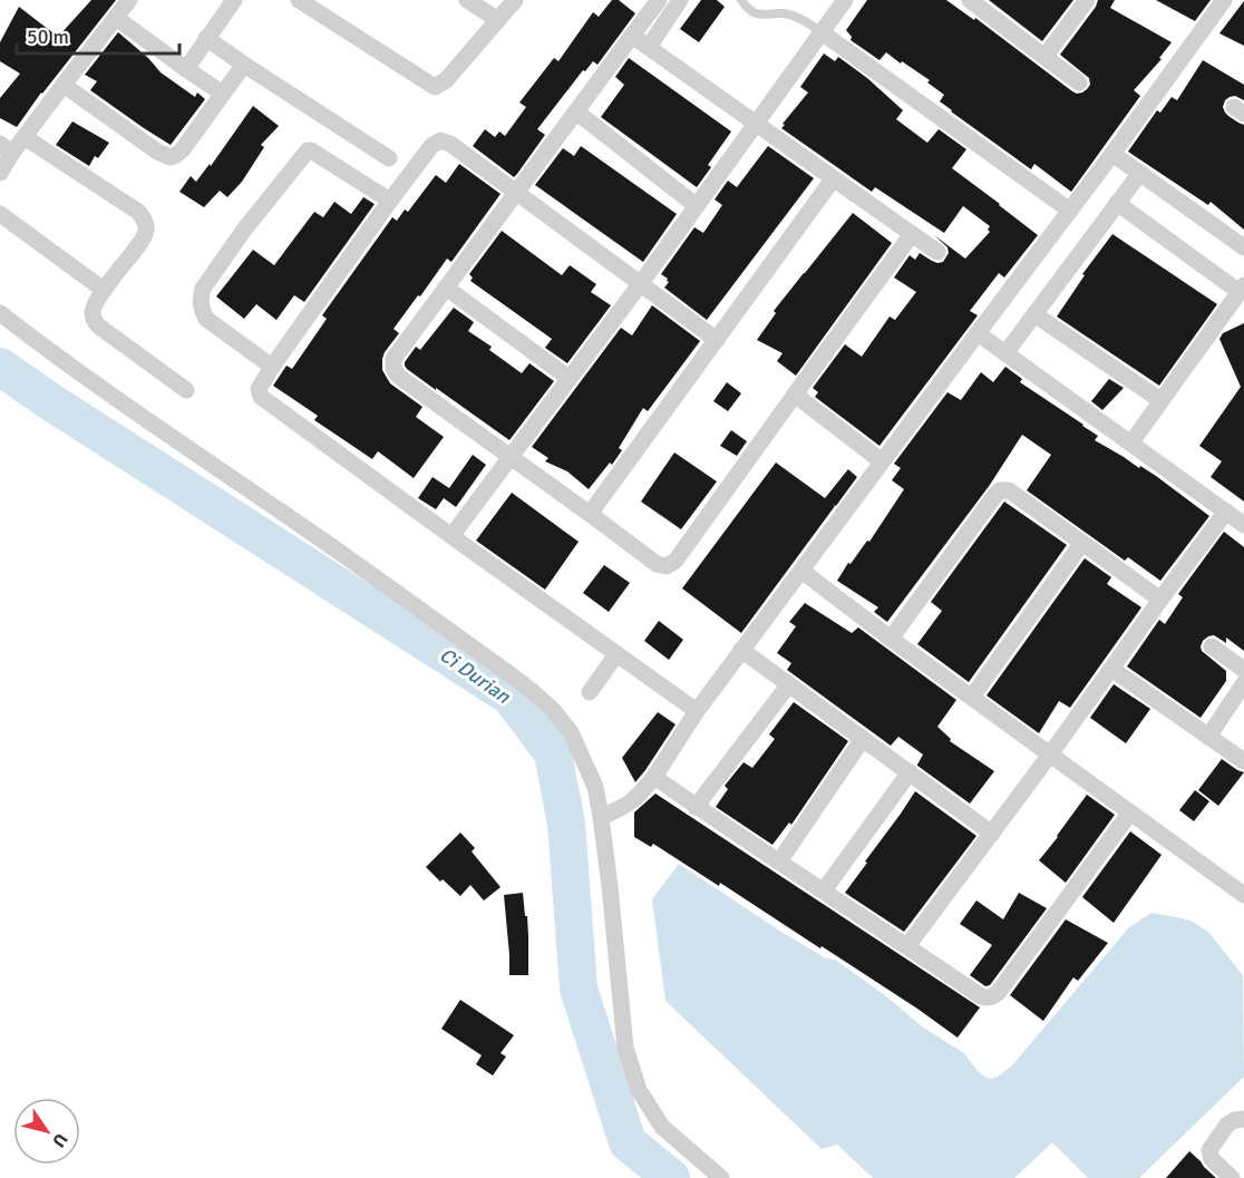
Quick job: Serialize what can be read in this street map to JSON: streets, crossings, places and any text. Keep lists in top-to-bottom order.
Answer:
{
  "water": ["Ci Durian"],
  "scale_bar": "50 m",
  "north": "bottom right"
}
